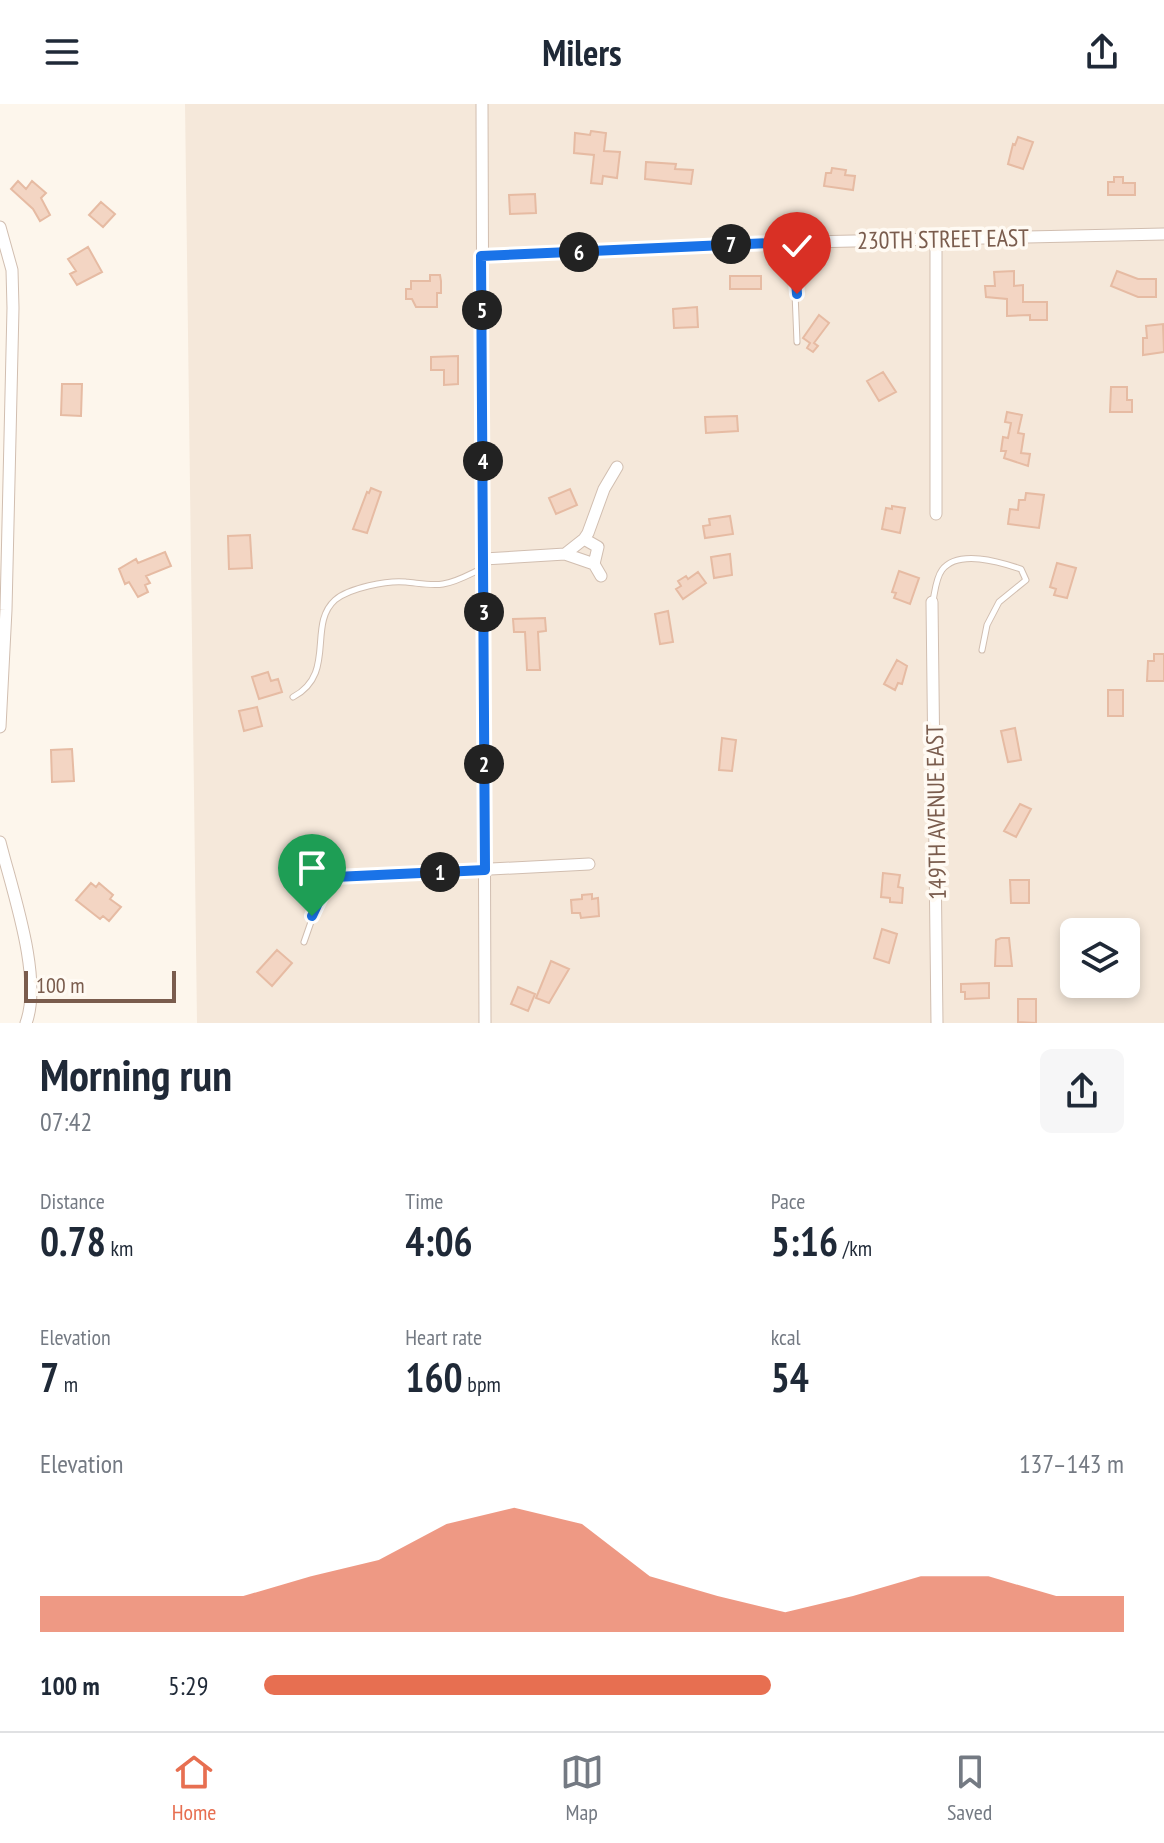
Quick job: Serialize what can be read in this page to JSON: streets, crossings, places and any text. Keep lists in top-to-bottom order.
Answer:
{
  "streets": {
    "street": ["230TH STREET EAST", "149TH AVENUE EAST"]
  },
  "scale_bar": "100 m",
  "page": {
    "header": "Milers",
    "pins": [
      "7",
      "6",
      "5",
      "4",
      "3",
      "2",
      "1"
    ],
    "scale": "100 m",
    "heading": ["Morning run", "07:42"],
    "stats": [
      ["Distance", "0.78 km"],
      ["Time", "4:06"],
      ["Pace", "5:16 /km"],
      ["Elevation", "7 m"],
      ["Heart rate", "160 bpm"],
      ["kcal", "54"]
    ],
    "chart": ["Elevation", "137–143 m"],
    "list": [
      {
        "name": "100 m",
        "note": "5:29"
      }
    ],
    "tabs": ["Home", "Map", "Saved"]
  }
}
